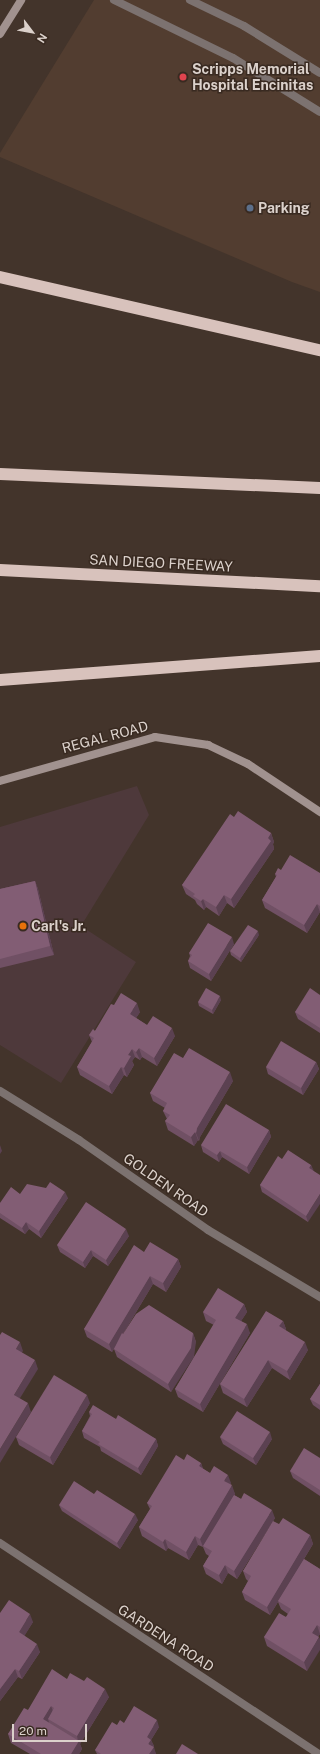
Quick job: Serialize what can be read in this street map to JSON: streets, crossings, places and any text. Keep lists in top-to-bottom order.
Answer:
{
  "streets": {
    "highway": ["SAN DIEGO FREEWAY"],
    "street": ["REGAL ROAD", "GOLDEN ROAD", "GARDENA ROAD"]
  },
  "places": ["Scripps Memorial Hospital Encinitas", "Parking", "Carl's Jr."],
  "scale_bar": "20 m",
  "north": "bottom right"
}
